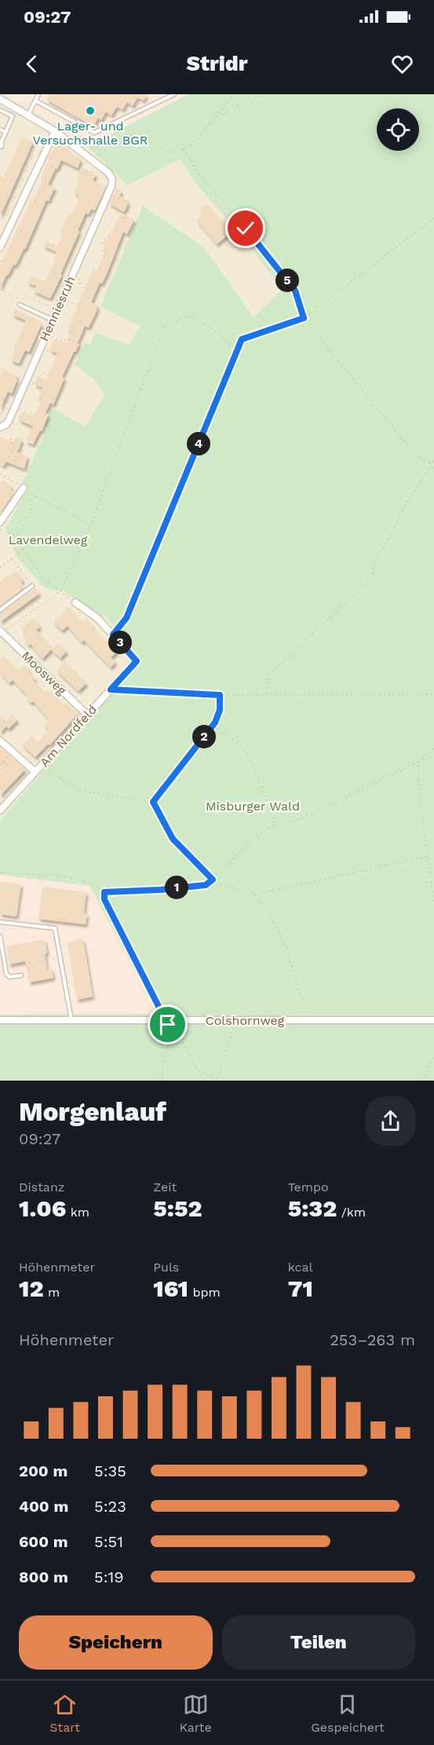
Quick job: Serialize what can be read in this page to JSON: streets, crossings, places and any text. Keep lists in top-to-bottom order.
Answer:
{
  "streets": {
    "street": [
      "Henniesruh",
      "Moosweg",
      "Am Nordfeld",
      "Colshornweg"
    ]
  },
  "crossings": [
    ["Moosweg", "Am Nordfeld"]
  ],
  "parks": ["Lavendelweg", "Misburger Wald"],
  "places": ["Lager- und Versuchshalle BGR"],
  "page": {
    "status": "09:27",
    "header": "Stridr",
    "pins": [
      "5",
      "4",
      "3",
      "2",
      "1"
    ],
    "heading": ["Morgenlauf", "09:27"],
    "stats": [
      ["Distanz", "1.06 km"],
      ["Zeit", "5:52"],
      ["Tempo", "5:32 /km"],
      ["Höhenmeter", "12 m"],
      ["Puls", "161 bpm"],
      ["kcal", "71"]
    ],
    "chart": ["Höhenmeter", "253–263 m"],
    "list": [
      {
        "name": "200 m",
        "note": "5:35"
      },
      {
        "name": "400 m",
        "note": "5:23"
      },
      {
        "name": "600 m",
        "note": "5:51"
      },
      {
        "name": "800 m",
        "note": "5:19"
      }
    ],
    "buttons": ["Speichern", "Teilen"],
    "tabs": ["Start", "Karte", "Gespeichert"]
  }
}
